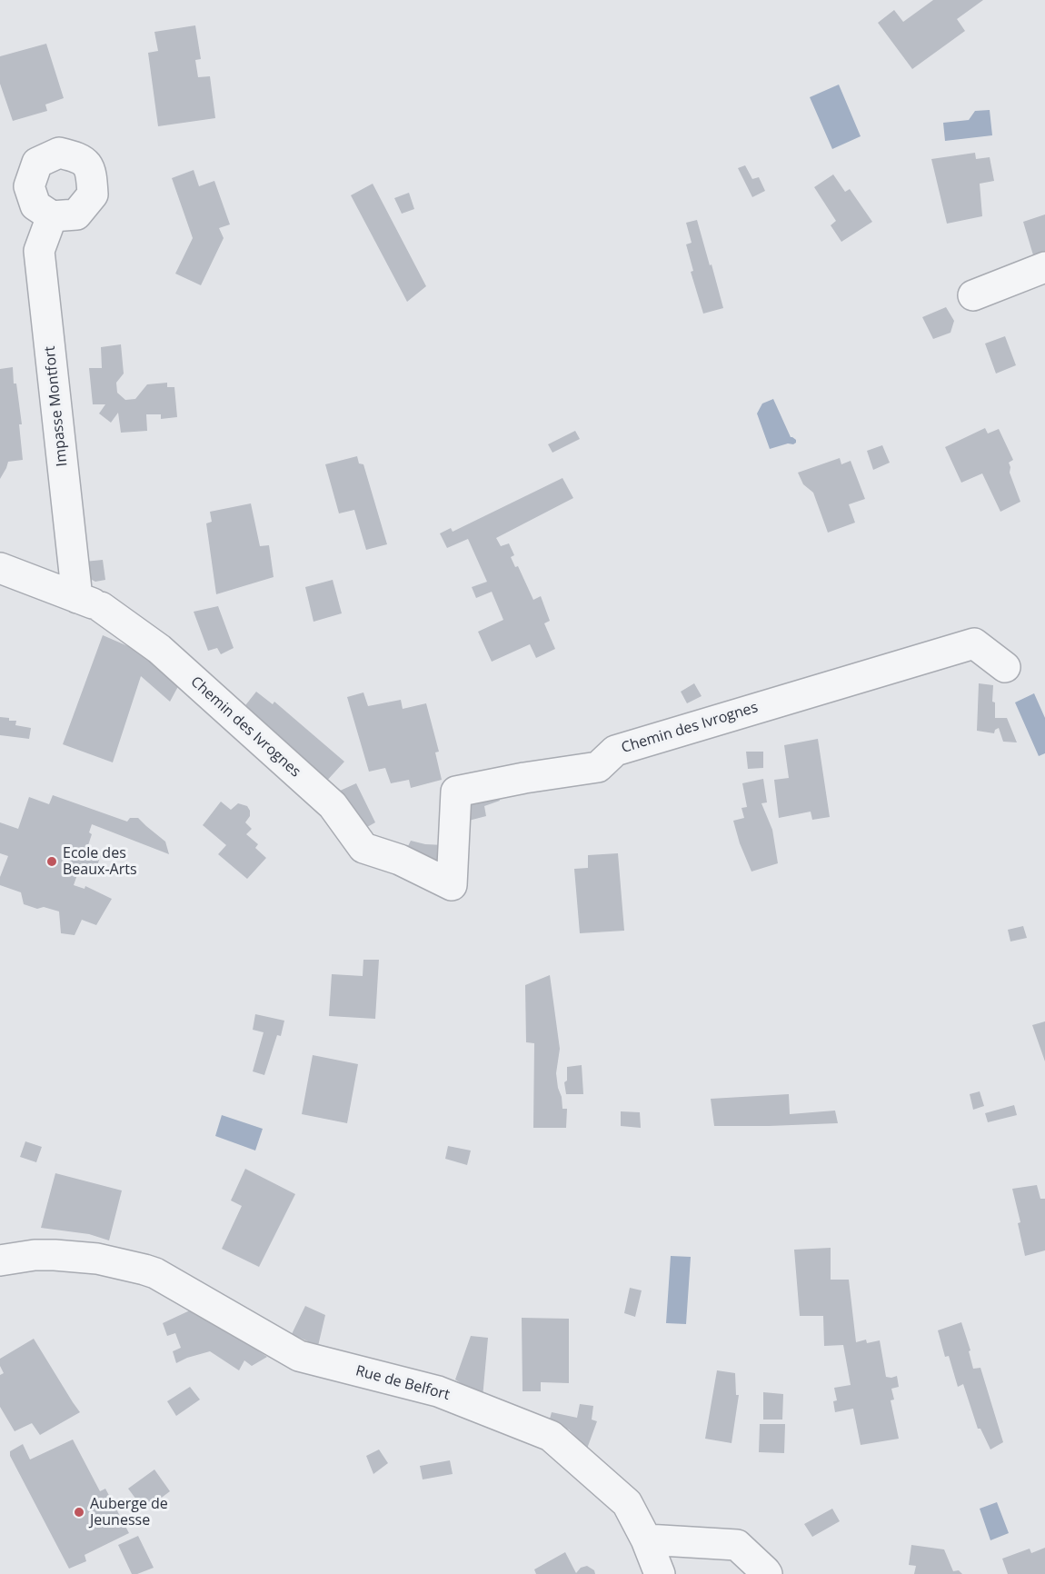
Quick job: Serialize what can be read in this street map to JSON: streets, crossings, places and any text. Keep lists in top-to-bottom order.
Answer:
{
  "streets": {
    "street": ["Impasse Montfort", "Chemin des Ivrognes", "Rue de Belfort"]
  },
  "crossings": [
    ["Impasse Montfort", "Chemin des Ivrognes"]
  ],
  "places": ["Ecole des Beaux-Arts", "Auberge de Jeunesse"]
}
